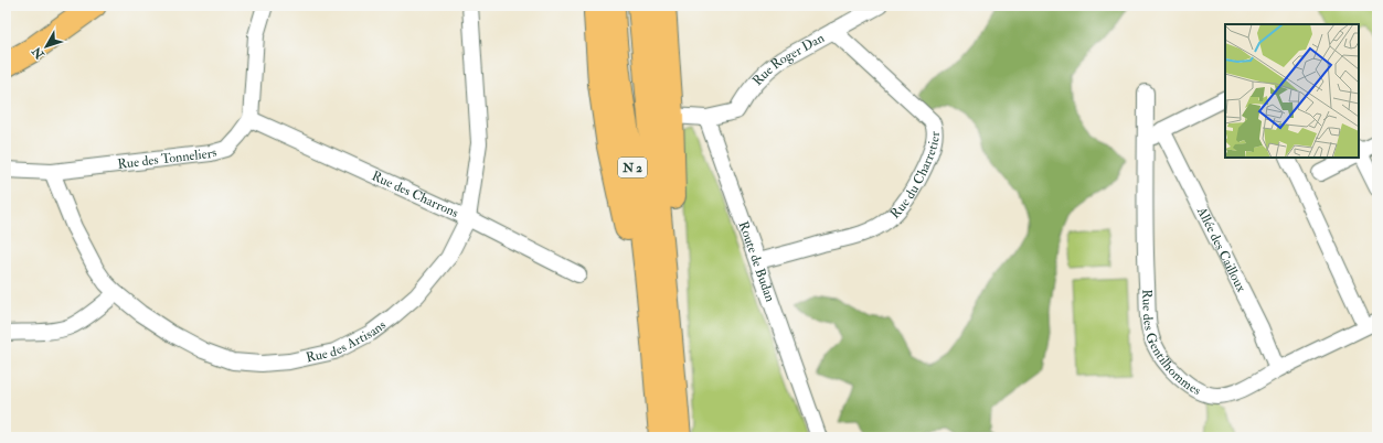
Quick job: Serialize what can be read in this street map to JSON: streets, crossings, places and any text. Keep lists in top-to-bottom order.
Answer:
{
  "streets": {
    "main road": ["N 2"],
    "street": [
      "Rue Roger Dan",
      "Rue des Tonneliers",
      "Rue du Charretier",
      "Rue des Charrons",
      "Allée des Cailloux",
      "Route de Budan",
      "Rue des Gentilhommes",
      "Rue des Artisans"
    ]
  },
  "crossings": [
    ["Rue Roger Dan", "Rue du Charretier"],
    ["Rue Roger Dan", "Route de Budan"],
    ["Rue des Tonneliers", "Rue des Charrons"],
    ["Rue des Tonneliers", "Rue des Artisans"],
    ["Rue du Charretier", "Route de Budan"],
    ["Rue des Charrons", "Rue des Artisans"],
    ["Allée des Cailloux", "Rue des Gentilhommes"]
  ],
  "north": "bottom left"
}
